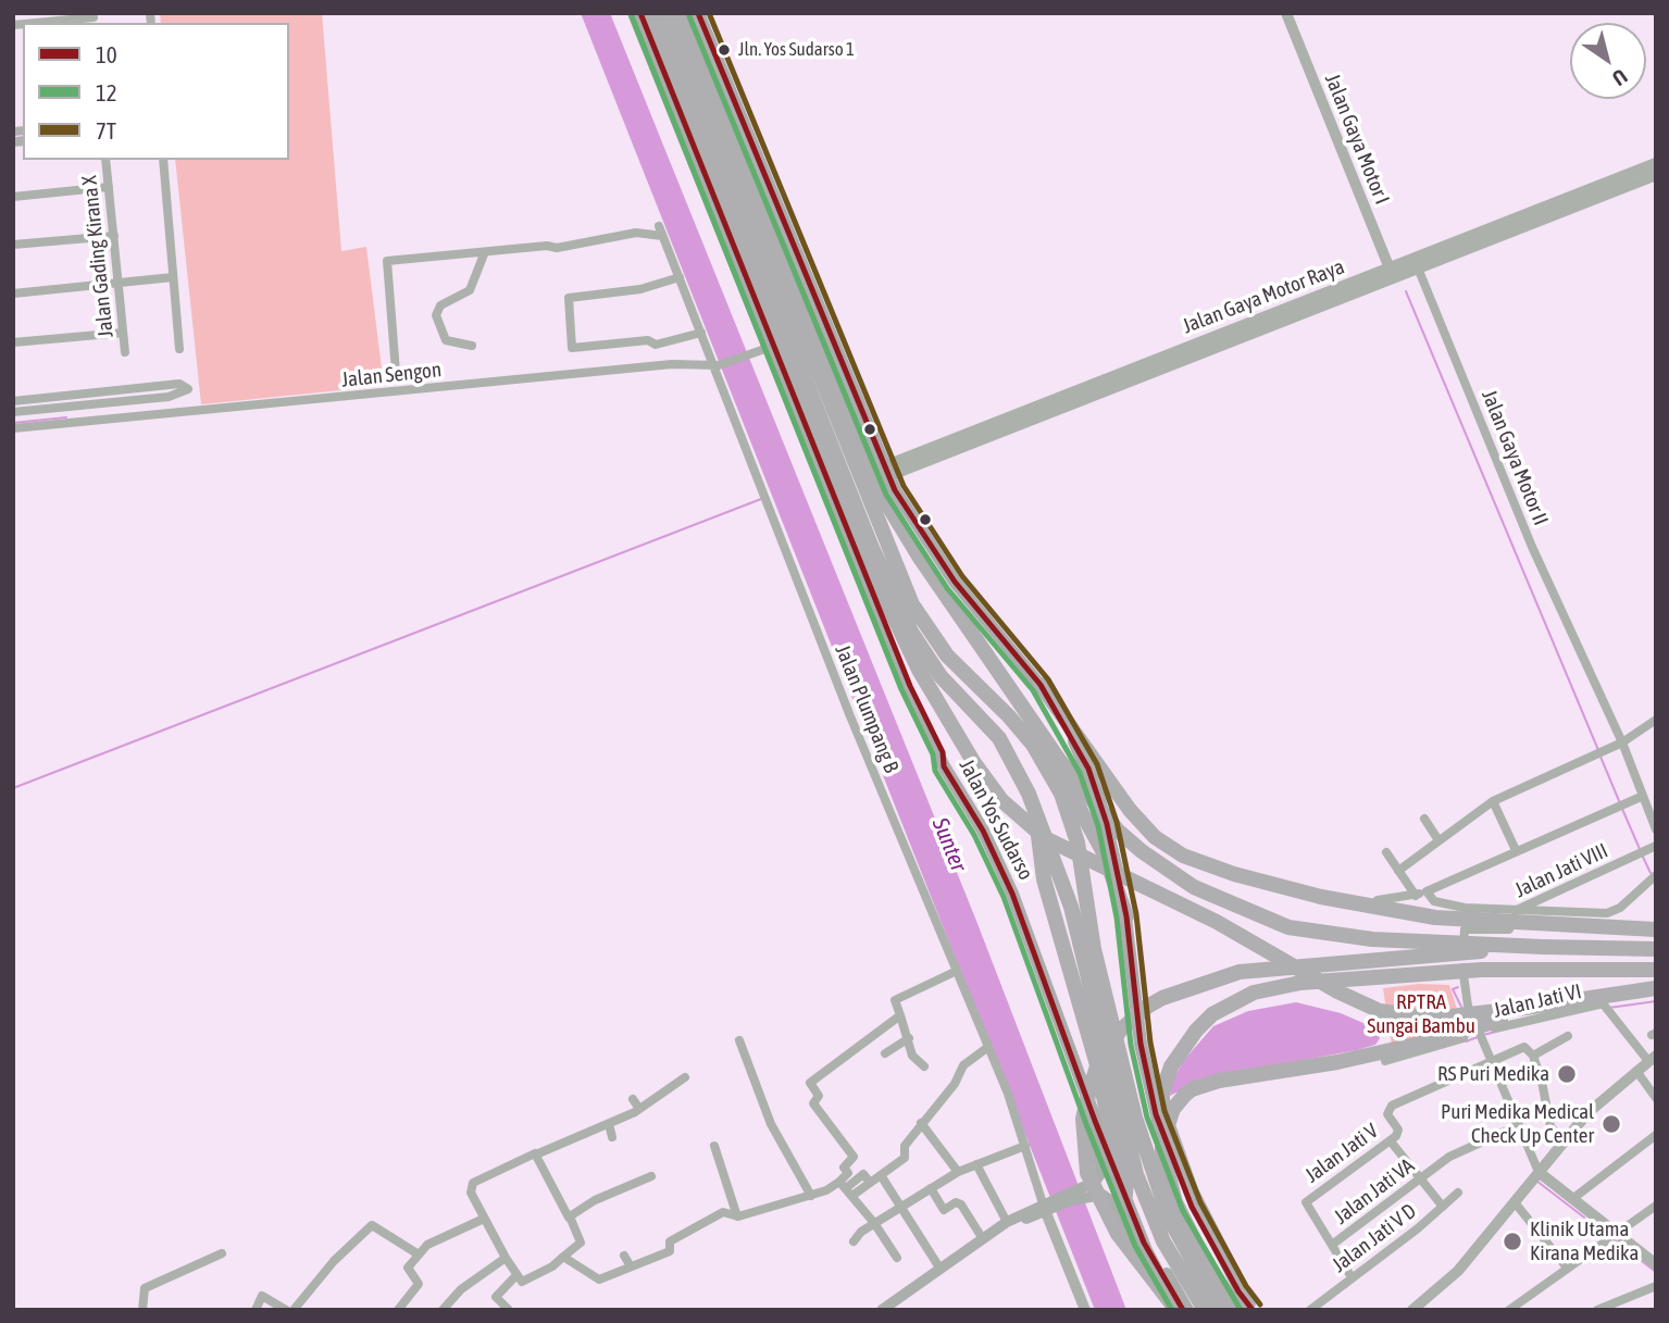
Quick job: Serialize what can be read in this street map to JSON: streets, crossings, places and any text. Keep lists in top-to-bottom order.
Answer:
{
  "streets": {
    "highway": ["Jalan Yos Sudarso"],
    "street": [
      "Jalan Gaya Motor I",
      "Jalan Gading Kirana X",
      "Jalan Gaya Motor Raya",
      "Jalan Sengon",
      "Jalan Gaya Motor II",
      "Jalan Plumpang B",
      "Jalan Jati VIII",
      "Jalan Jati VI",
      "Jalan Jati V",
      "Jalan Jati VA",
      "Jalan Jati V D"
    ]
  },
  "crossings": [
    ["Jalan Gaya Motor I", "Jalan Gaya Motor Raya"],
    ["Jalan Gaya Motor Raya", "Jalan Gaya Motor II"],
    ["Jalan Sengon", "Jalan Plumpang B"],
    ["Jalan Sengon", "Jalan Yos Sudarso"],
    ["Jalan Jati V", "Jalan Jati VA"]
  ],
  "water": ["Sunter"],
  "parks": ["RPTRA Sungai Bambu"],
  "places": [
    "Jln. Yos Sudarso 1",
    "RS Puri Medika",
    "Puri Medika Medical Check Up Center",
    "Klinik Utama Kirana Medika"
  ],
  "lines": ["transit line 10", "transit line 7T", "transit line 12"],
  "legend": ["10", "12", "7T"],
  "north": "bottom right"
}
